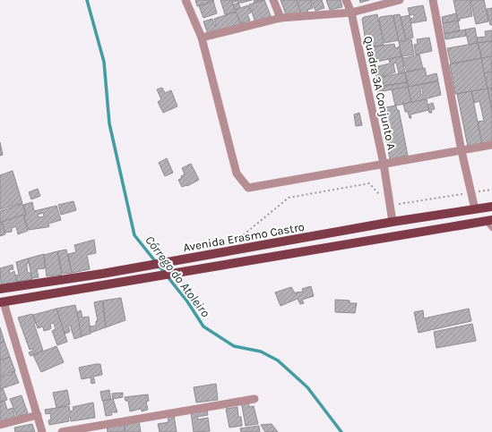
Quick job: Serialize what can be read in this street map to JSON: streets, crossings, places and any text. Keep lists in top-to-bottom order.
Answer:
{
  "streets": {
    "main road": ["Avenida Erasmo Castro"],
    "street": ["Quadra 3A Conjunto A"]
  },
  "water": ["Córrego do Atoleiro"]
}
